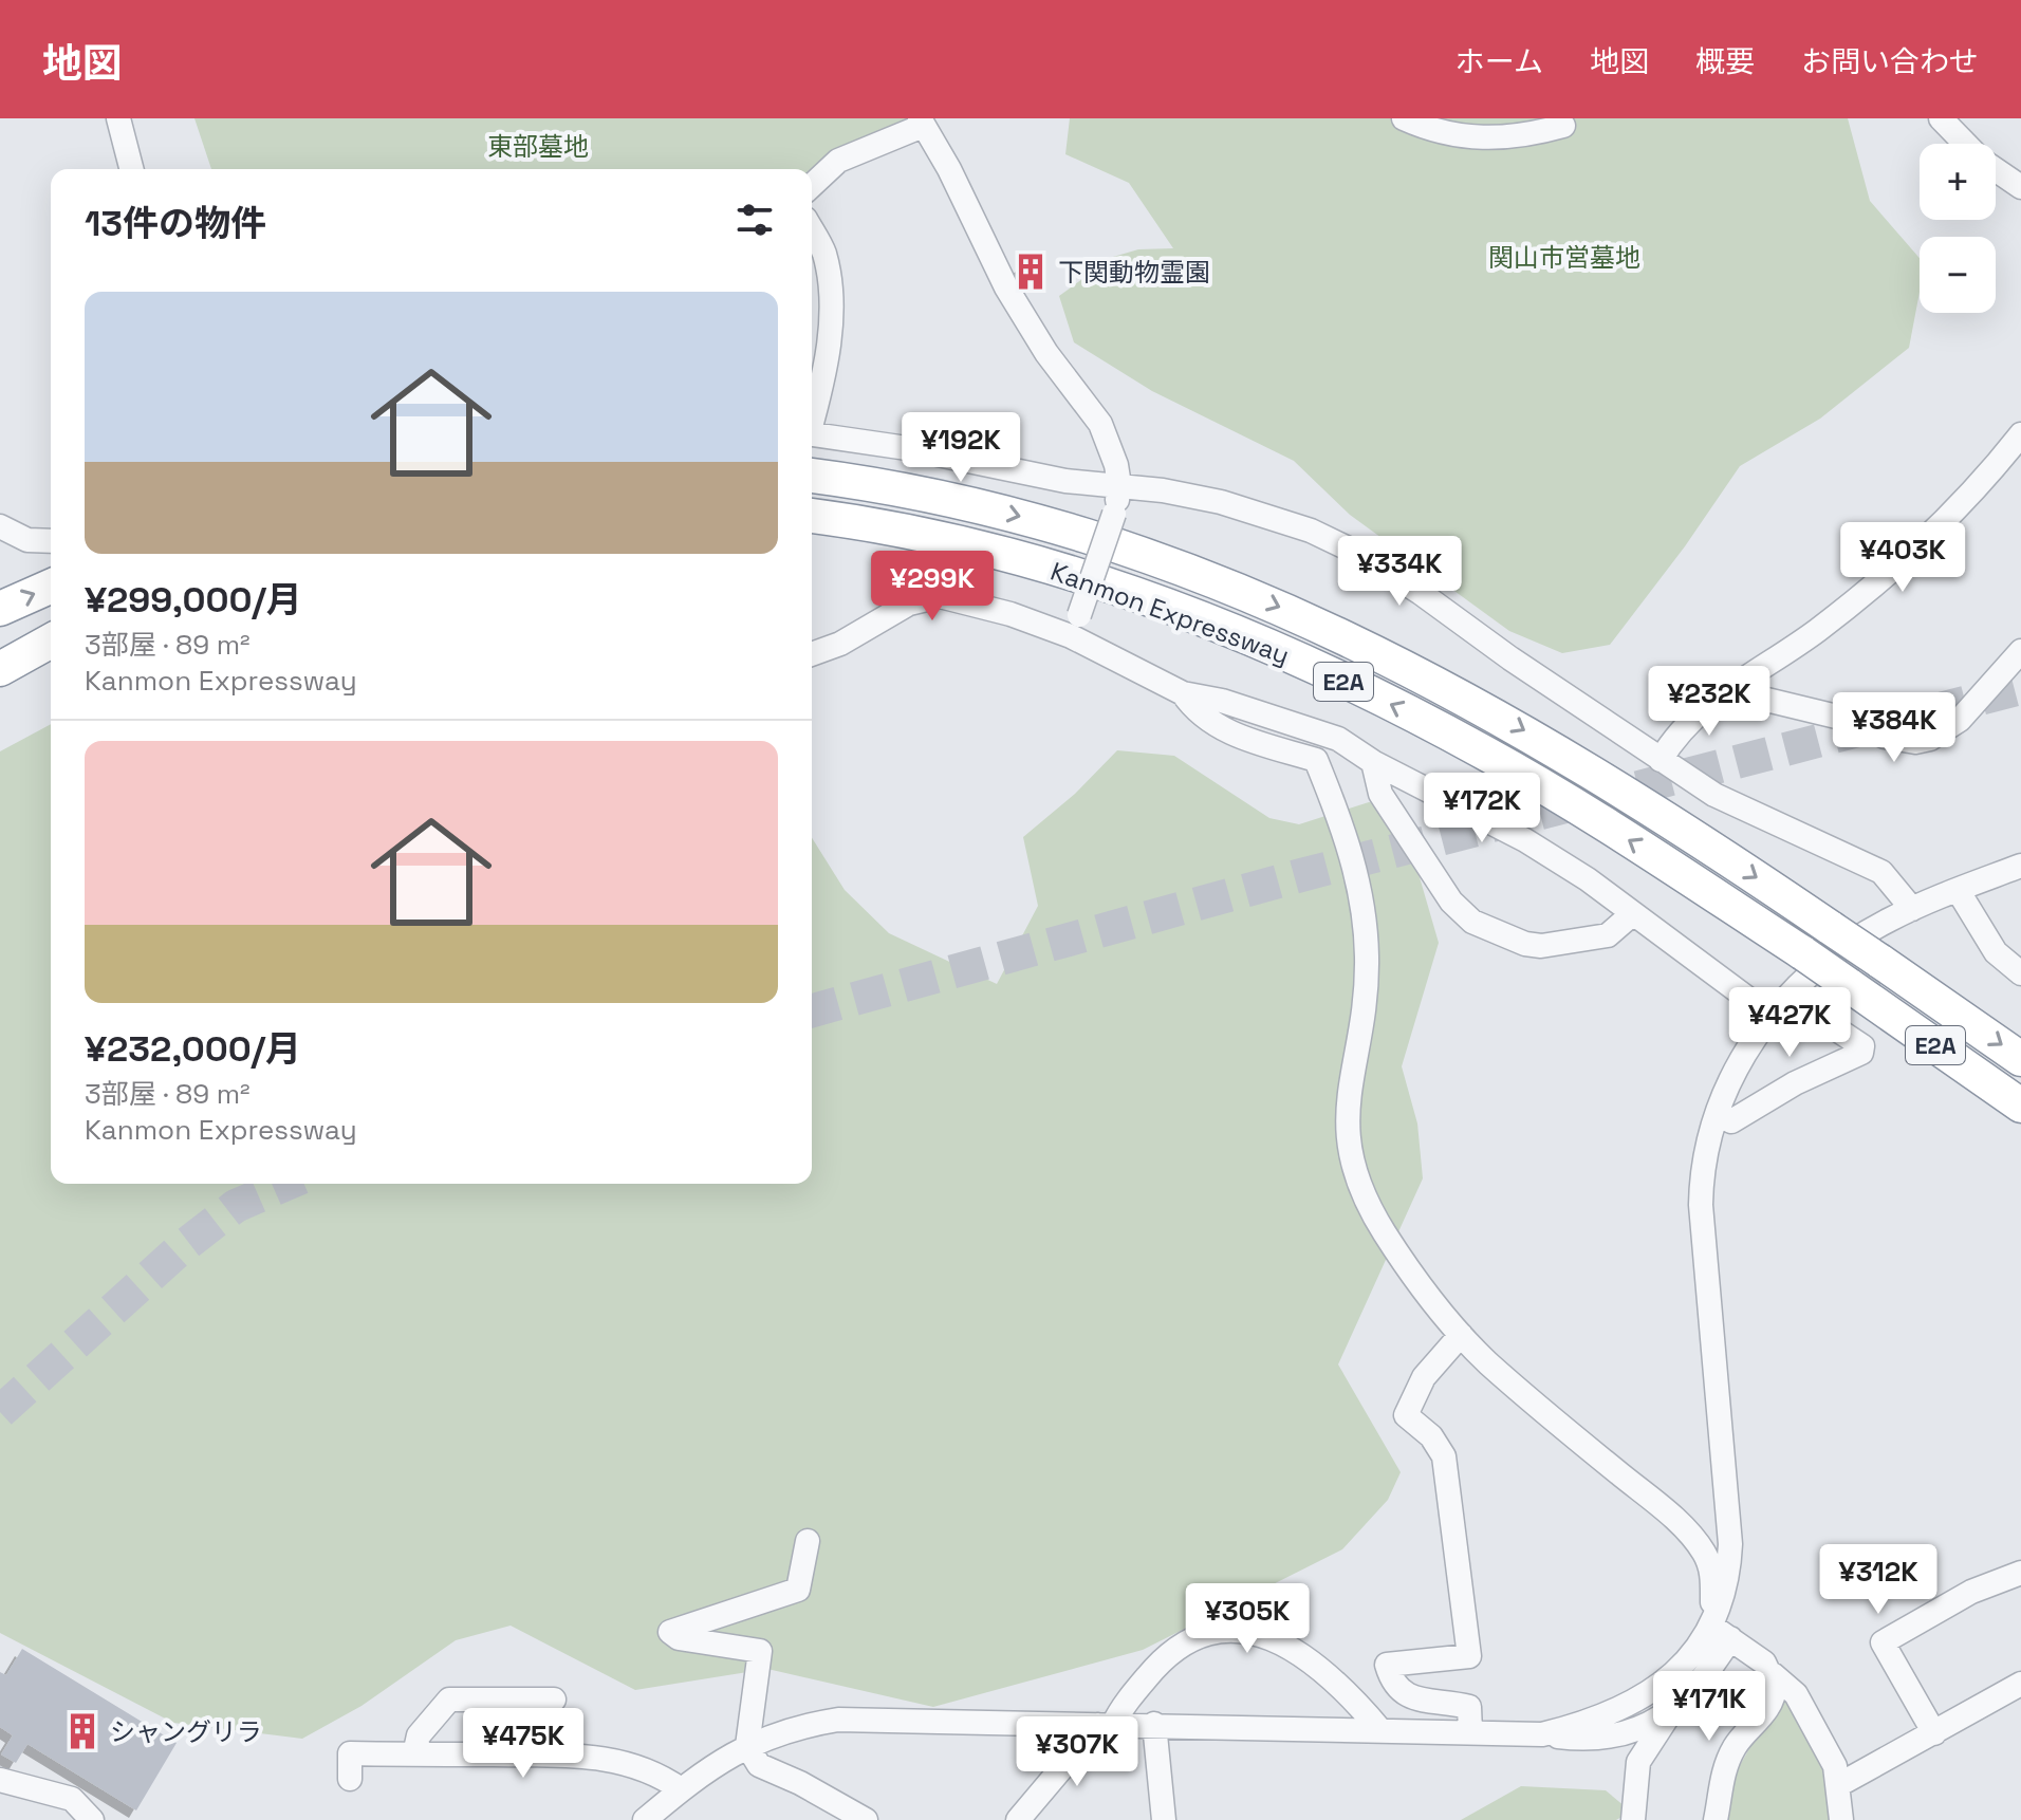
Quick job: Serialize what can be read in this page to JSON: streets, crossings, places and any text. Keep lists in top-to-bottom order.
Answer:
{
  "streets": {
    "highway": ["Kanmon Expressway", "E2A"]
  },
  "parks": ["東部墓地", "関山市営墓地"],
  "places": {
    "building": ["下関動物霊園", "シャングリラ"]
  },
  "page": {
    "header": "地図",
    "nav": [
      "ホーム",
      "地図",
      "概要",
      "お問い合わせ"
    ],
    "map_buttons": ["+", "−"],
    "heading": "13件の物件",
    "list": [
      {
        "name": "¥299,000/月",
        "note": "3部屋 · 89 m² · Kanmon Expressway"
      },
      {
        "name": "¥232,000/月",
        "note": "3部屋 · 89 m² · Kanmon Expressway"
      }
    ],
    "price": [
      "¥192K",
      "¥403K",
      "¥334K",
      "¥299K",
      "¥232K",
      "¥384K",
      "¥172K",
      "¥427K",
      "¥312K",
      "¥305K",
      "¥171K",
      "¥475K",
      "¥307K"
    ]
  }
}
